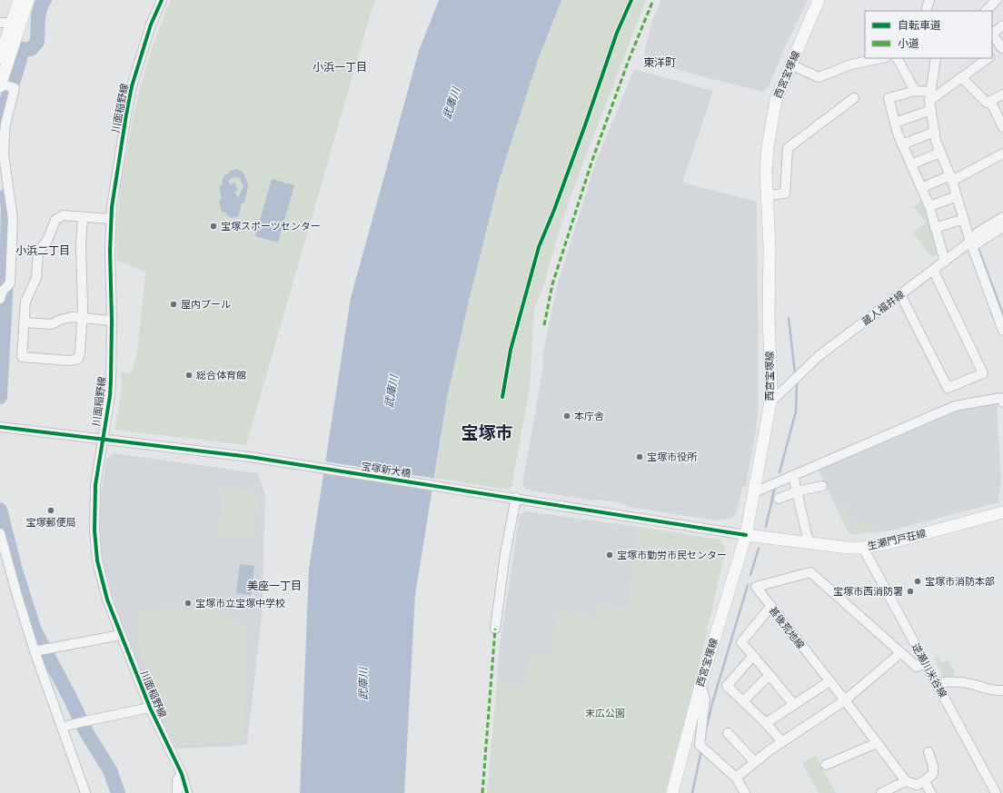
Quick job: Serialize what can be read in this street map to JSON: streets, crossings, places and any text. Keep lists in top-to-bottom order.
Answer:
{
  "streets": {
    "main road": ["西宮宝塚線", "生瀬門戸荘線"],
    "street": [
      "川面稲野線",
      "蔵人福井線",
      "宝塚新大橋",
      "甚後荒地線",
      "逆瀬川米谷線"
    ]
  },
  "crossings": [
    ["西宮宝塚線", "蔵人福井線"],
    ["西宮宝塚線", "宝塚新大橋"],
    ["西宮宝塚線", "生瀬門戸荘線"],
    ["川面稲野線", "宝塚新大橋"],
    ["宝塚新大橋", "生瀬門戸荘線"],
    ["生瀬門戸荘線", "逆瀬川米谷線"]
  ],
  "districts": [
    "東洋町",
    "小浜一丁目",
    "小浜二丁目",
    "宝塚市",
    "美座一丁目"
  ],
  "water": ["武庫川"],
  "parks": ["末広公園"],
  "places": [
    "宝塚スポーツセンター",
    "屋内プール",
    "総合体育館",
    "本庁舎",
    "宝塚市役所",
    "宝塚郵便局",
    "宝塚市勤労市民センター",
    "宝塚市消防本部",
    "宝塚市西消防署",
    "宝塚市立宝塚中学校"
  ],
  "legend": ["自転車道", "小道"]
}
